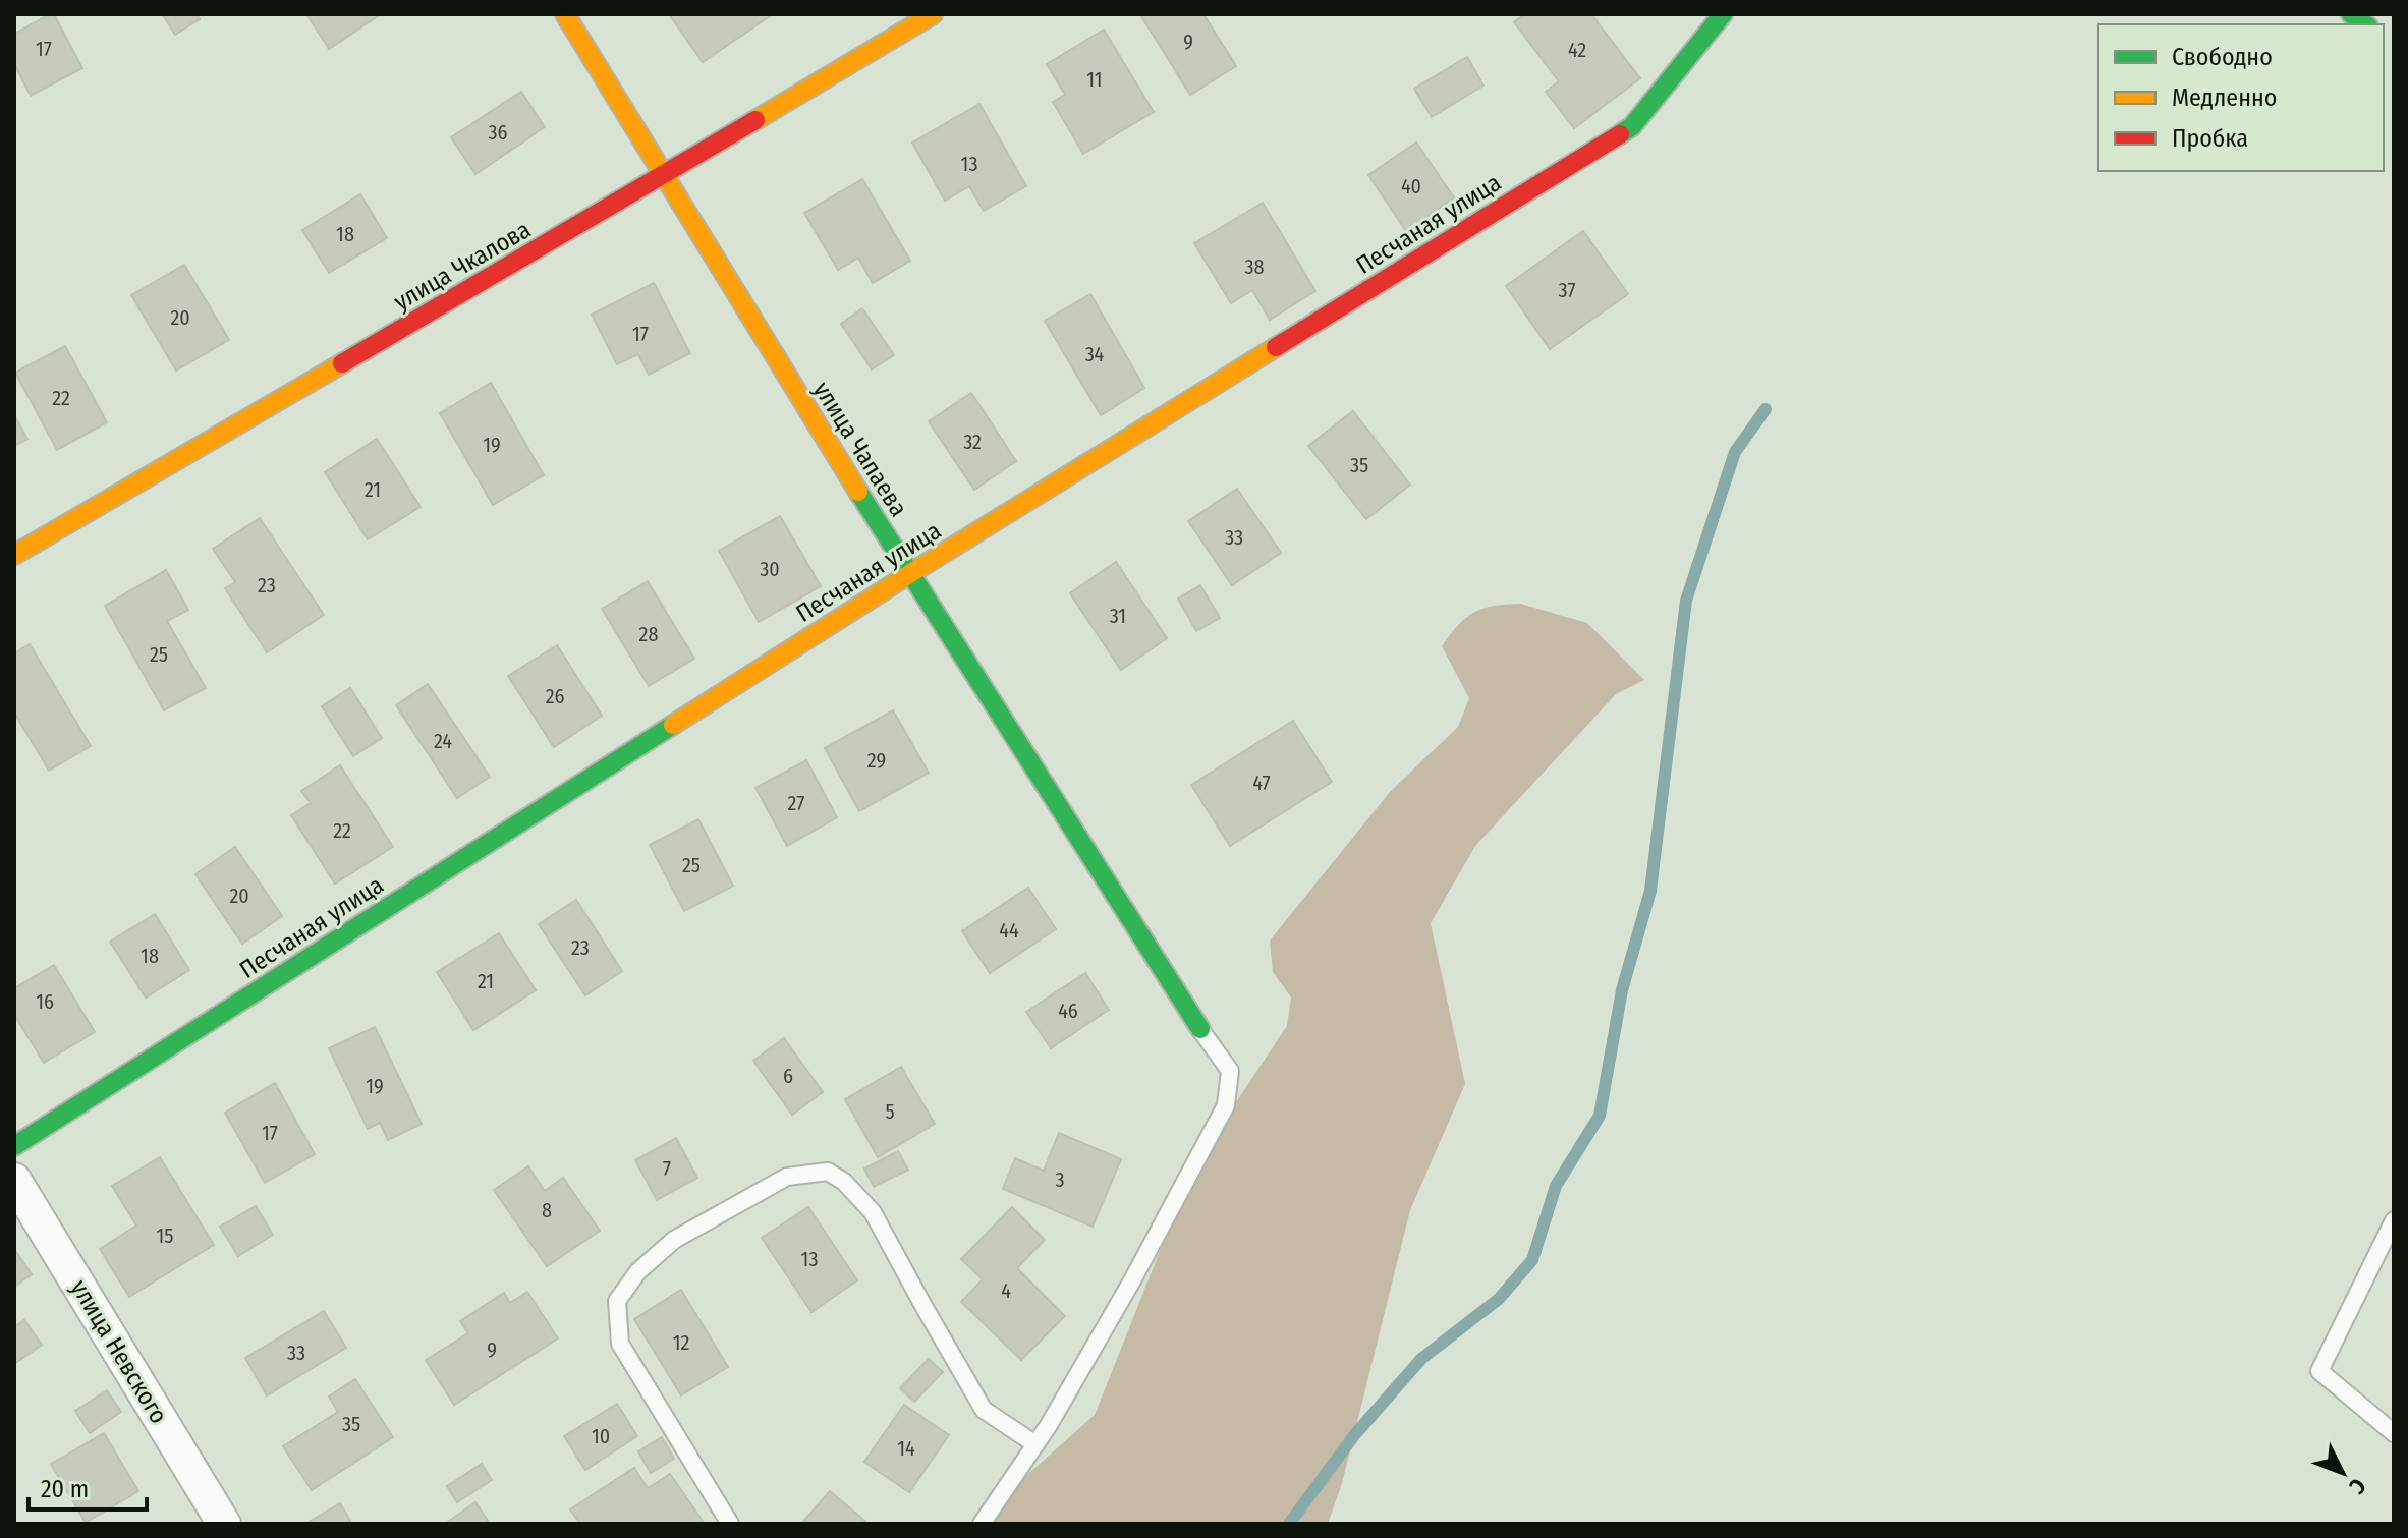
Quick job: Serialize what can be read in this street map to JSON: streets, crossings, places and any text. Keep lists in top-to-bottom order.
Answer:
{
  "streets": {
    "street": [
      "Песчаная улица",
      "улица Чкалова",
      "улица Чапаева",
      "улица Невского"
    ]
  },
  "crossings": [
    ["Песчаная улица", "улица Чапаева"],
    ["улица Чкалова", "улица Чапаева"]
  ],
  "house_numbers": [
    "9",
    "17",
    "42",
    "11",
    "36",
    "13",
    "40",
    "18",
    "38",
    "37",
    "20",
    "17",
    "34",
    "22",
    "32",
    "19",
    "35",
    "21",
    "33",
    "30",
    "23",
    "31",
    "28",
    "25",
    "26",
    "24",
    "29",
    "47",
    "27",
    "22",
    "25",
    "20",
    "44",
    "23",
    "18",
    "21",
    "16",
    "46",
    "6",
    "19",
    "5",
    "17",
    "7",
    "3",
    "8",
    "15",
    "13",
    "4",
    "12",
    "9",
    "33",
    "35",
    "10",
    "14"
  ],
  "legend": ["Свободно", "Медленно", "Пробка"],
  "scale_bar": "20 m",
  "north": "bottom right"
}
